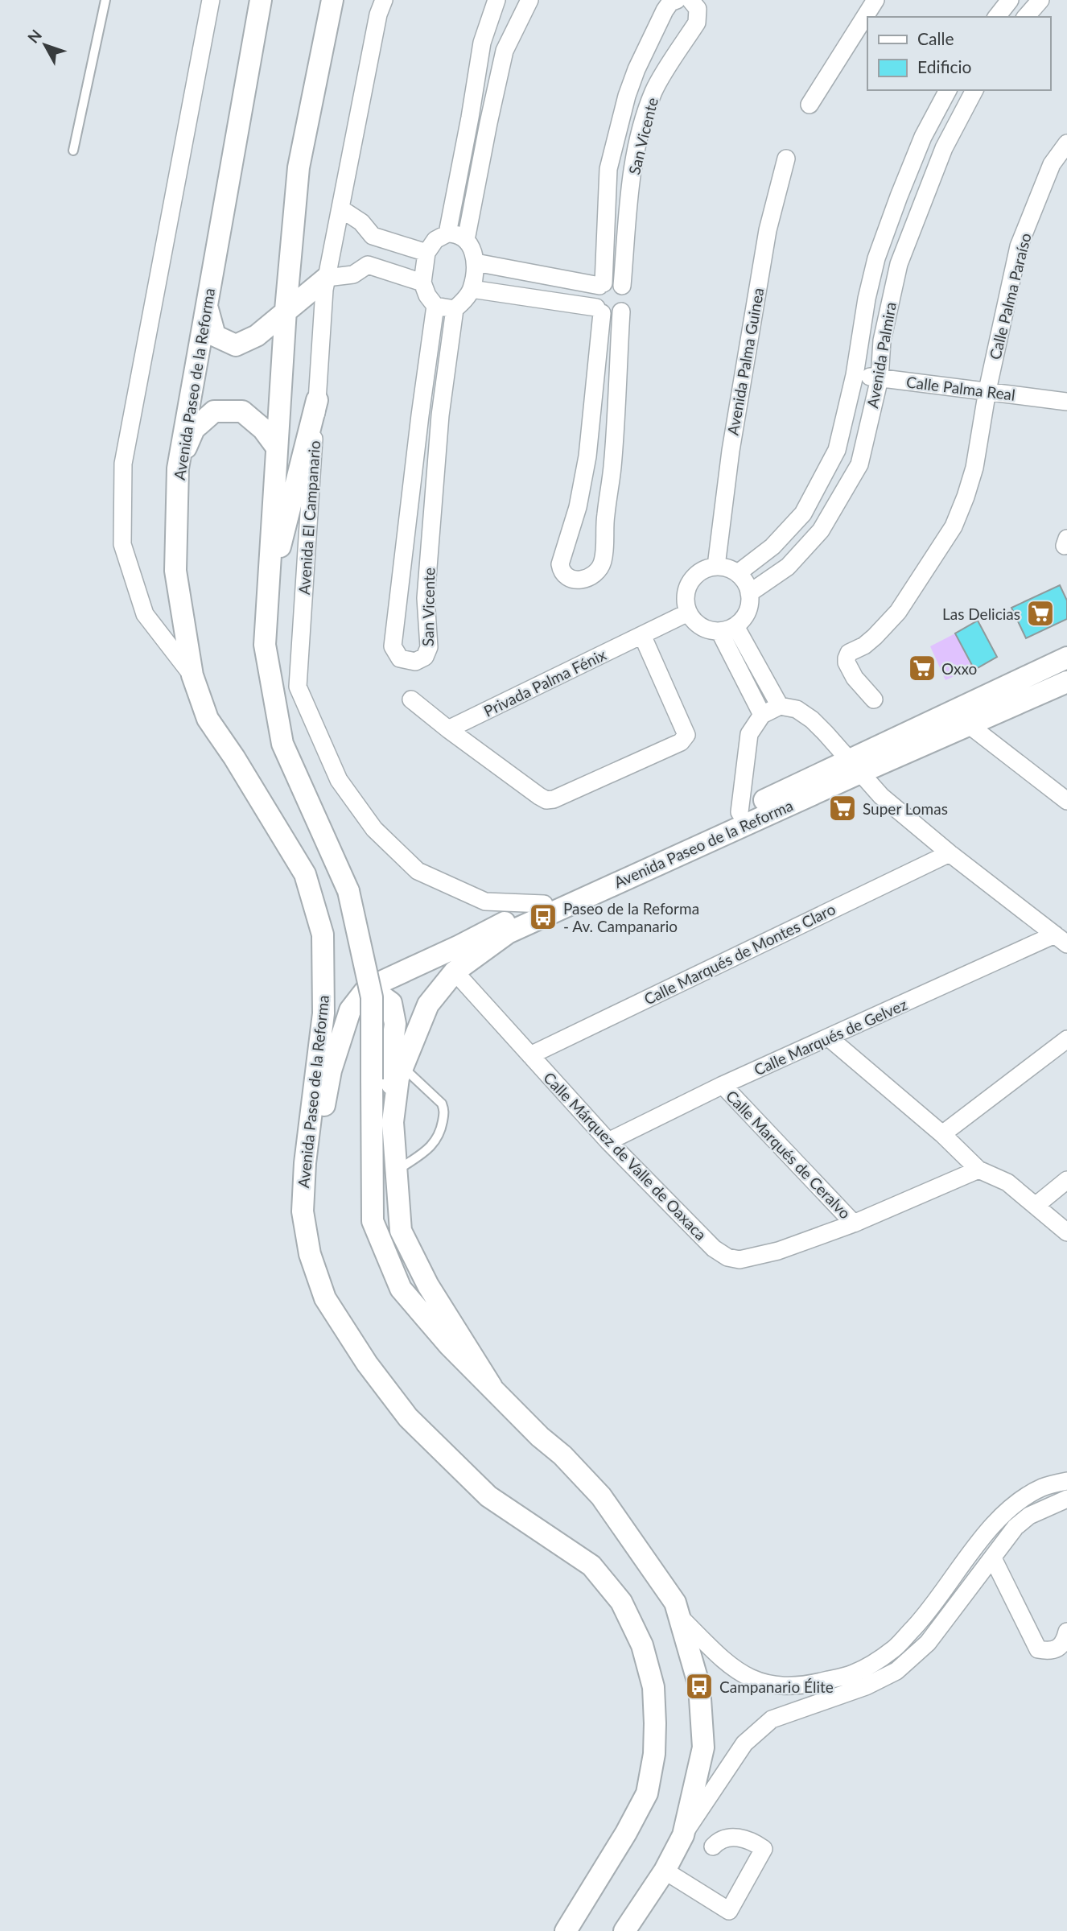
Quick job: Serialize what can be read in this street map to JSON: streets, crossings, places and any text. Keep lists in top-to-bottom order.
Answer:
{
  "streets": {
    "street": [
      "San Vicente",
      "Calle Palma Paraíso",
      "Avenida Palmira",
      "Avenida Palma Guinea",
      "Avenida Paseo de la Reforma",
      "Calle Palma Real",
      "Avenida El Campanario",
      "Privada Palma Fénix",
      "Calle Marqués de Montes Claro",
      "Calle Marqués de Gelvez",
      "Calle Marqués de Ceralvo",
      "Calle Márquez de Valle de Oaxaca"
    ]
  },
  "crossings": [
    ["Calle Palma Paraíso", "Calle Palma Real"],
    ["Avenida Palmira", "Avenida Palma Guinea"],
    ["Avenida Palmira", "Calle Palma Real"],
    ["Avenida Palmira", "Privada Palma Fénix"],
    ["Avenida Palma Guinea", "Privada Palma Fénix"],
    ["Avenida Paseo de la Reforma", "Avenida El Campanario"],
    ["Avenida Paseo de la Reforma", "Calle Márquez de Valle de Oaxaca"],
    ["Calle Marqués de Montes Claro", "Calle Márquez de Valle de Oaxaca"],
    ["Calle Marqués de Gelvez", "Calle Marqués de Ceralvo"],
    ["Calle Marqués de Gelvez", "Calle Márquez de Valle de Oaxaca"],
    ["Calle Marqués de Ceralvo", "Calle Márquez de Valle de Oaxaca"]
  ],
  "places": {
    "supermarket": ["Las Delicias", "Oxxo", "Super Lomas"],
    "bus stop": ["Paseo de la Reforma - Av. Campanario", "Campanario Élite"]
  },
  "legend": ["Calle", "Edificio"],
  "north": "top left"
}
